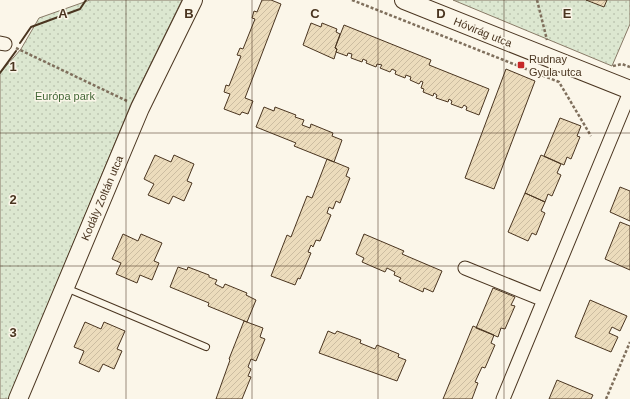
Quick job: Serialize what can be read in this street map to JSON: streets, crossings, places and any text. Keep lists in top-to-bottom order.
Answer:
{
  "streets": {
    "street": ["Hóvirág utca", "Kodály Zoltán utca"]
  },
  "parks": ["Európa park"],
  "places": {
    "transit": ["Rudnay Gyula utca"]
  },
  "grid": {
    "columns": [
      "A",
      "B",
      "C",
      "D",
      "E"
    ],
    "rows": ["1", "2", "3"]
  }
}
